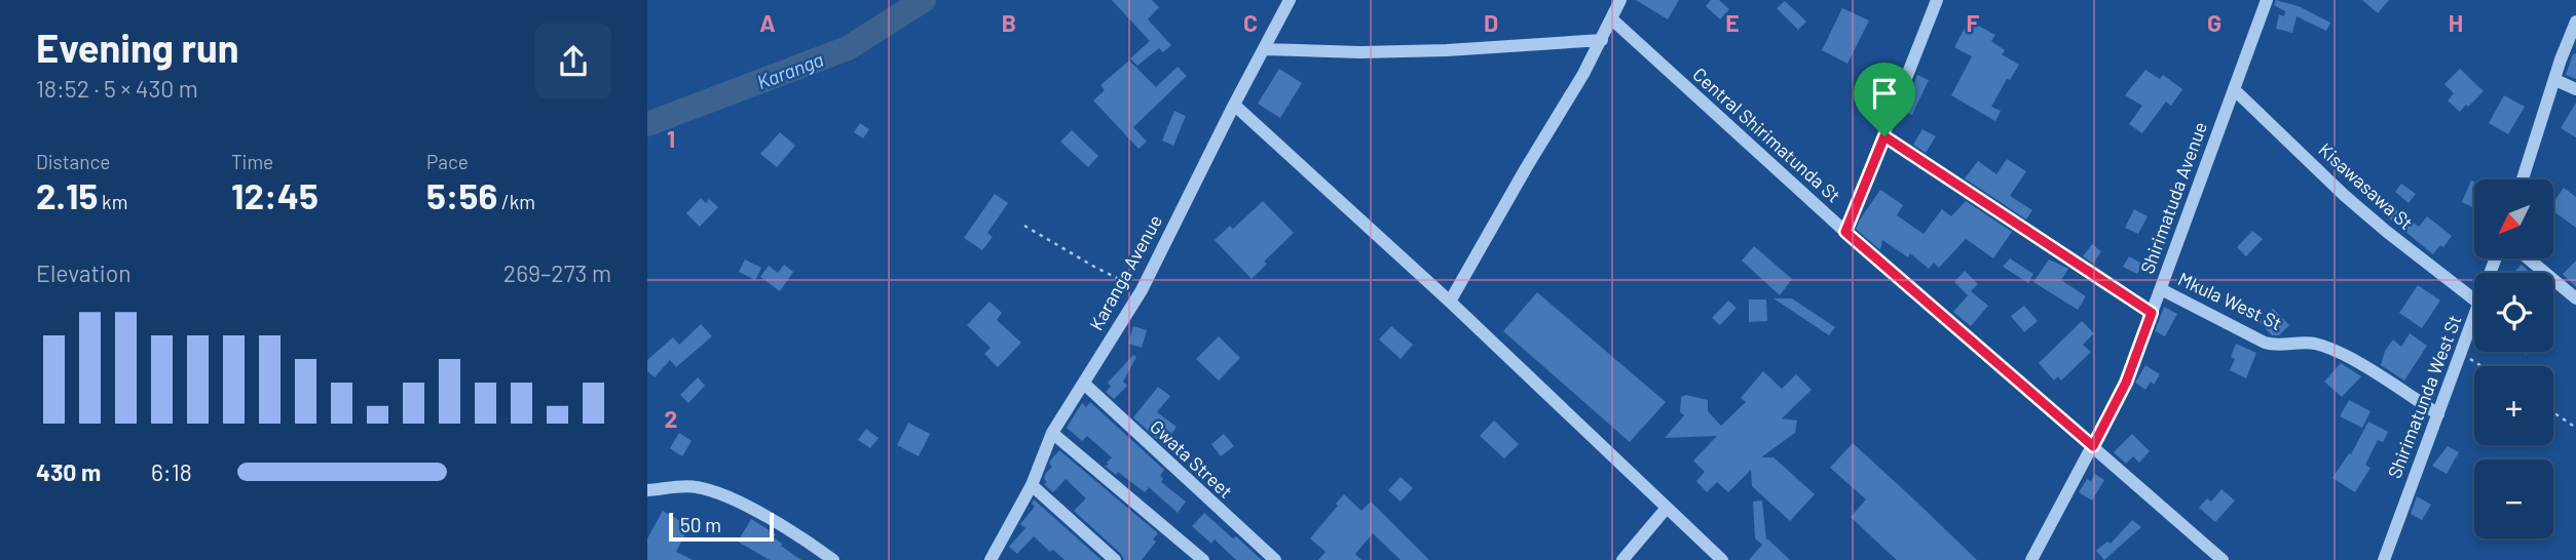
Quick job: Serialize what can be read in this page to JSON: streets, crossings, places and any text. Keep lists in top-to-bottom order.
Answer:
{
  "streets": {
    "street": [
      "Central Shirimatunda St",
      "Kisawasawa St",
      "Shirimatuda Avenue",
      "Karanga Avenue",
      "Mkula West St",
      "Shirimatunda West St",
      "Gwata Street"
    ]
  },
  "crossings": [
    ["Central Shirimatunda St", "Shirimatuda Avenue"],
    ["Kisawasawa St", "Shirimatuda Avenue"],
    ["Shirimatuda Avenue", "Mkula West St"],
    ["Karanga Avenue", "Gwata Street"],
    ["Mkula West St", "Shirimatunda West St"]
  ],
  "water": ["Karanga"],
  "scale_bar": "50 m",
  "north": "bottom left",
  "page": {
    "heading": ["Evening run", "18:52 · 5 × 430 m"],
    "stats": [
      ["Distance", "2.15 km"],
      ["Time", "12:45"],
      ["Pace", "5:56 /km"]
    ],
    "map_buttons": ["+", "−"],
    "chart": ["Elevation", "269–273 m"],
    "list": [
      {
        "name": "430 m",
        "note": "6:18"
      }
    ],
    "scale": "50 m"
  },
  "grid": {
    "columns": [
      "A",
      "B",
      "C",
      "D",
      "E",
      "F",
      "G",
      "H"
    ],
    "rows": ["1", "2"]
  }
}
